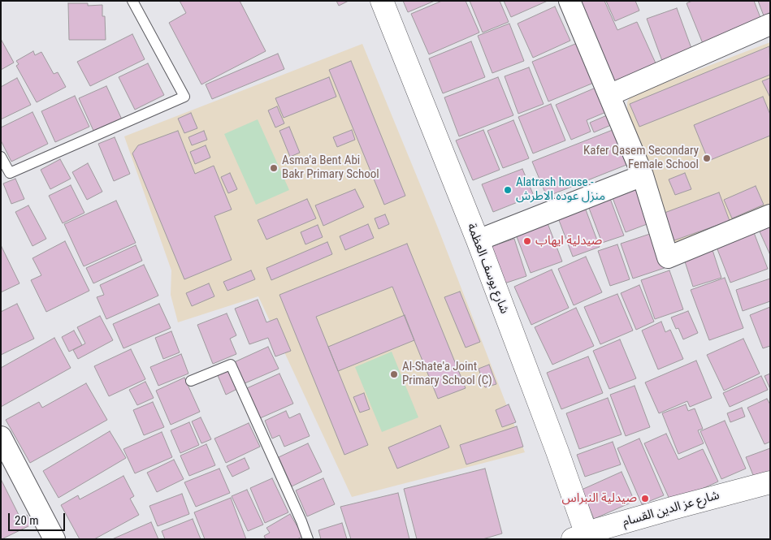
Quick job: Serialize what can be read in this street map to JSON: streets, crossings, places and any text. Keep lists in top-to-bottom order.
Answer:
{
  "streets": {
    "street": ["شارع يوسف العظمة", "شارع عز الدين القسام"]
  },
  "crossings": [
    ["شارع يوسف العظمة", "شارع عز الدين القسام"]
  ],
  "places": [
    "Kafer Qasem Secondary Female School",
    "Asma'a Bent Abi Bakr Primary School",
    "Alatrash house - منزل عوده الاطرش",
    "صيدلية ايهاب",
    "Al-Shate'a Joint Primary School (C)",
    "صيدلية النبراس"
  ],
  "scale_bar": "20 m"
}
